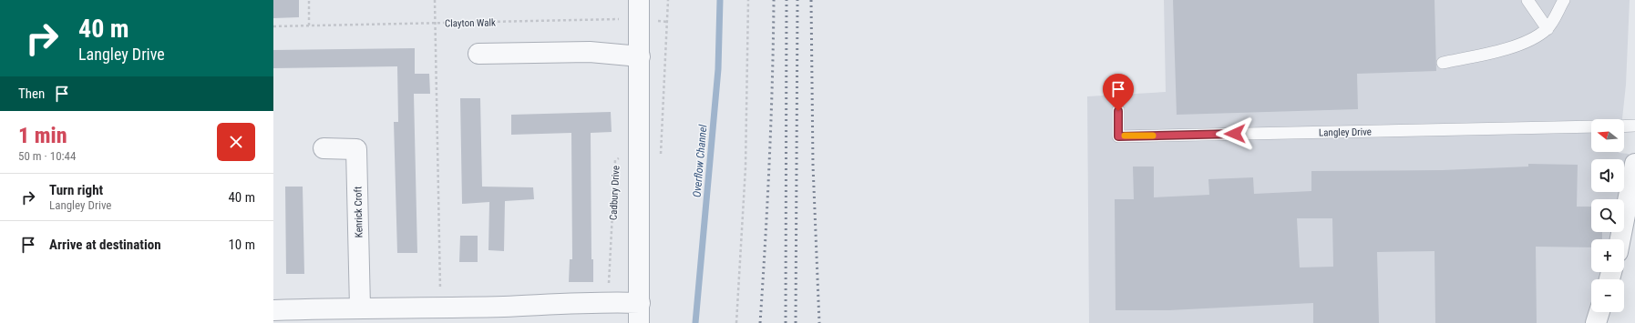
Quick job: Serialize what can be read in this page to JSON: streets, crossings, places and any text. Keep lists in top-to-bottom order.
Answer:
{
  "streets": {
    "street": ["Kenrick Croft"],
    "lane": ["Langley Drive"],
    "path": ["Clayton Walk", "Cadbury Drive"]
  },
  "water": ["Overflow Channel"],
  "north": "left",
  "page": {
    "turn": ["40 m", "Langley Drive"],
    "then": "Then",
    "heading": ["1 min", "50 m · 10:44"],
    "map_buttons": ["+", "−"],
    "list": [
      {
        "name": "Turn right",
        "note": "Langley Drive",
        "value": "40 m"
      },
      {
        "name": "Arrive at destination",
        "value": "10 m"
      }
    ]
  }
}
